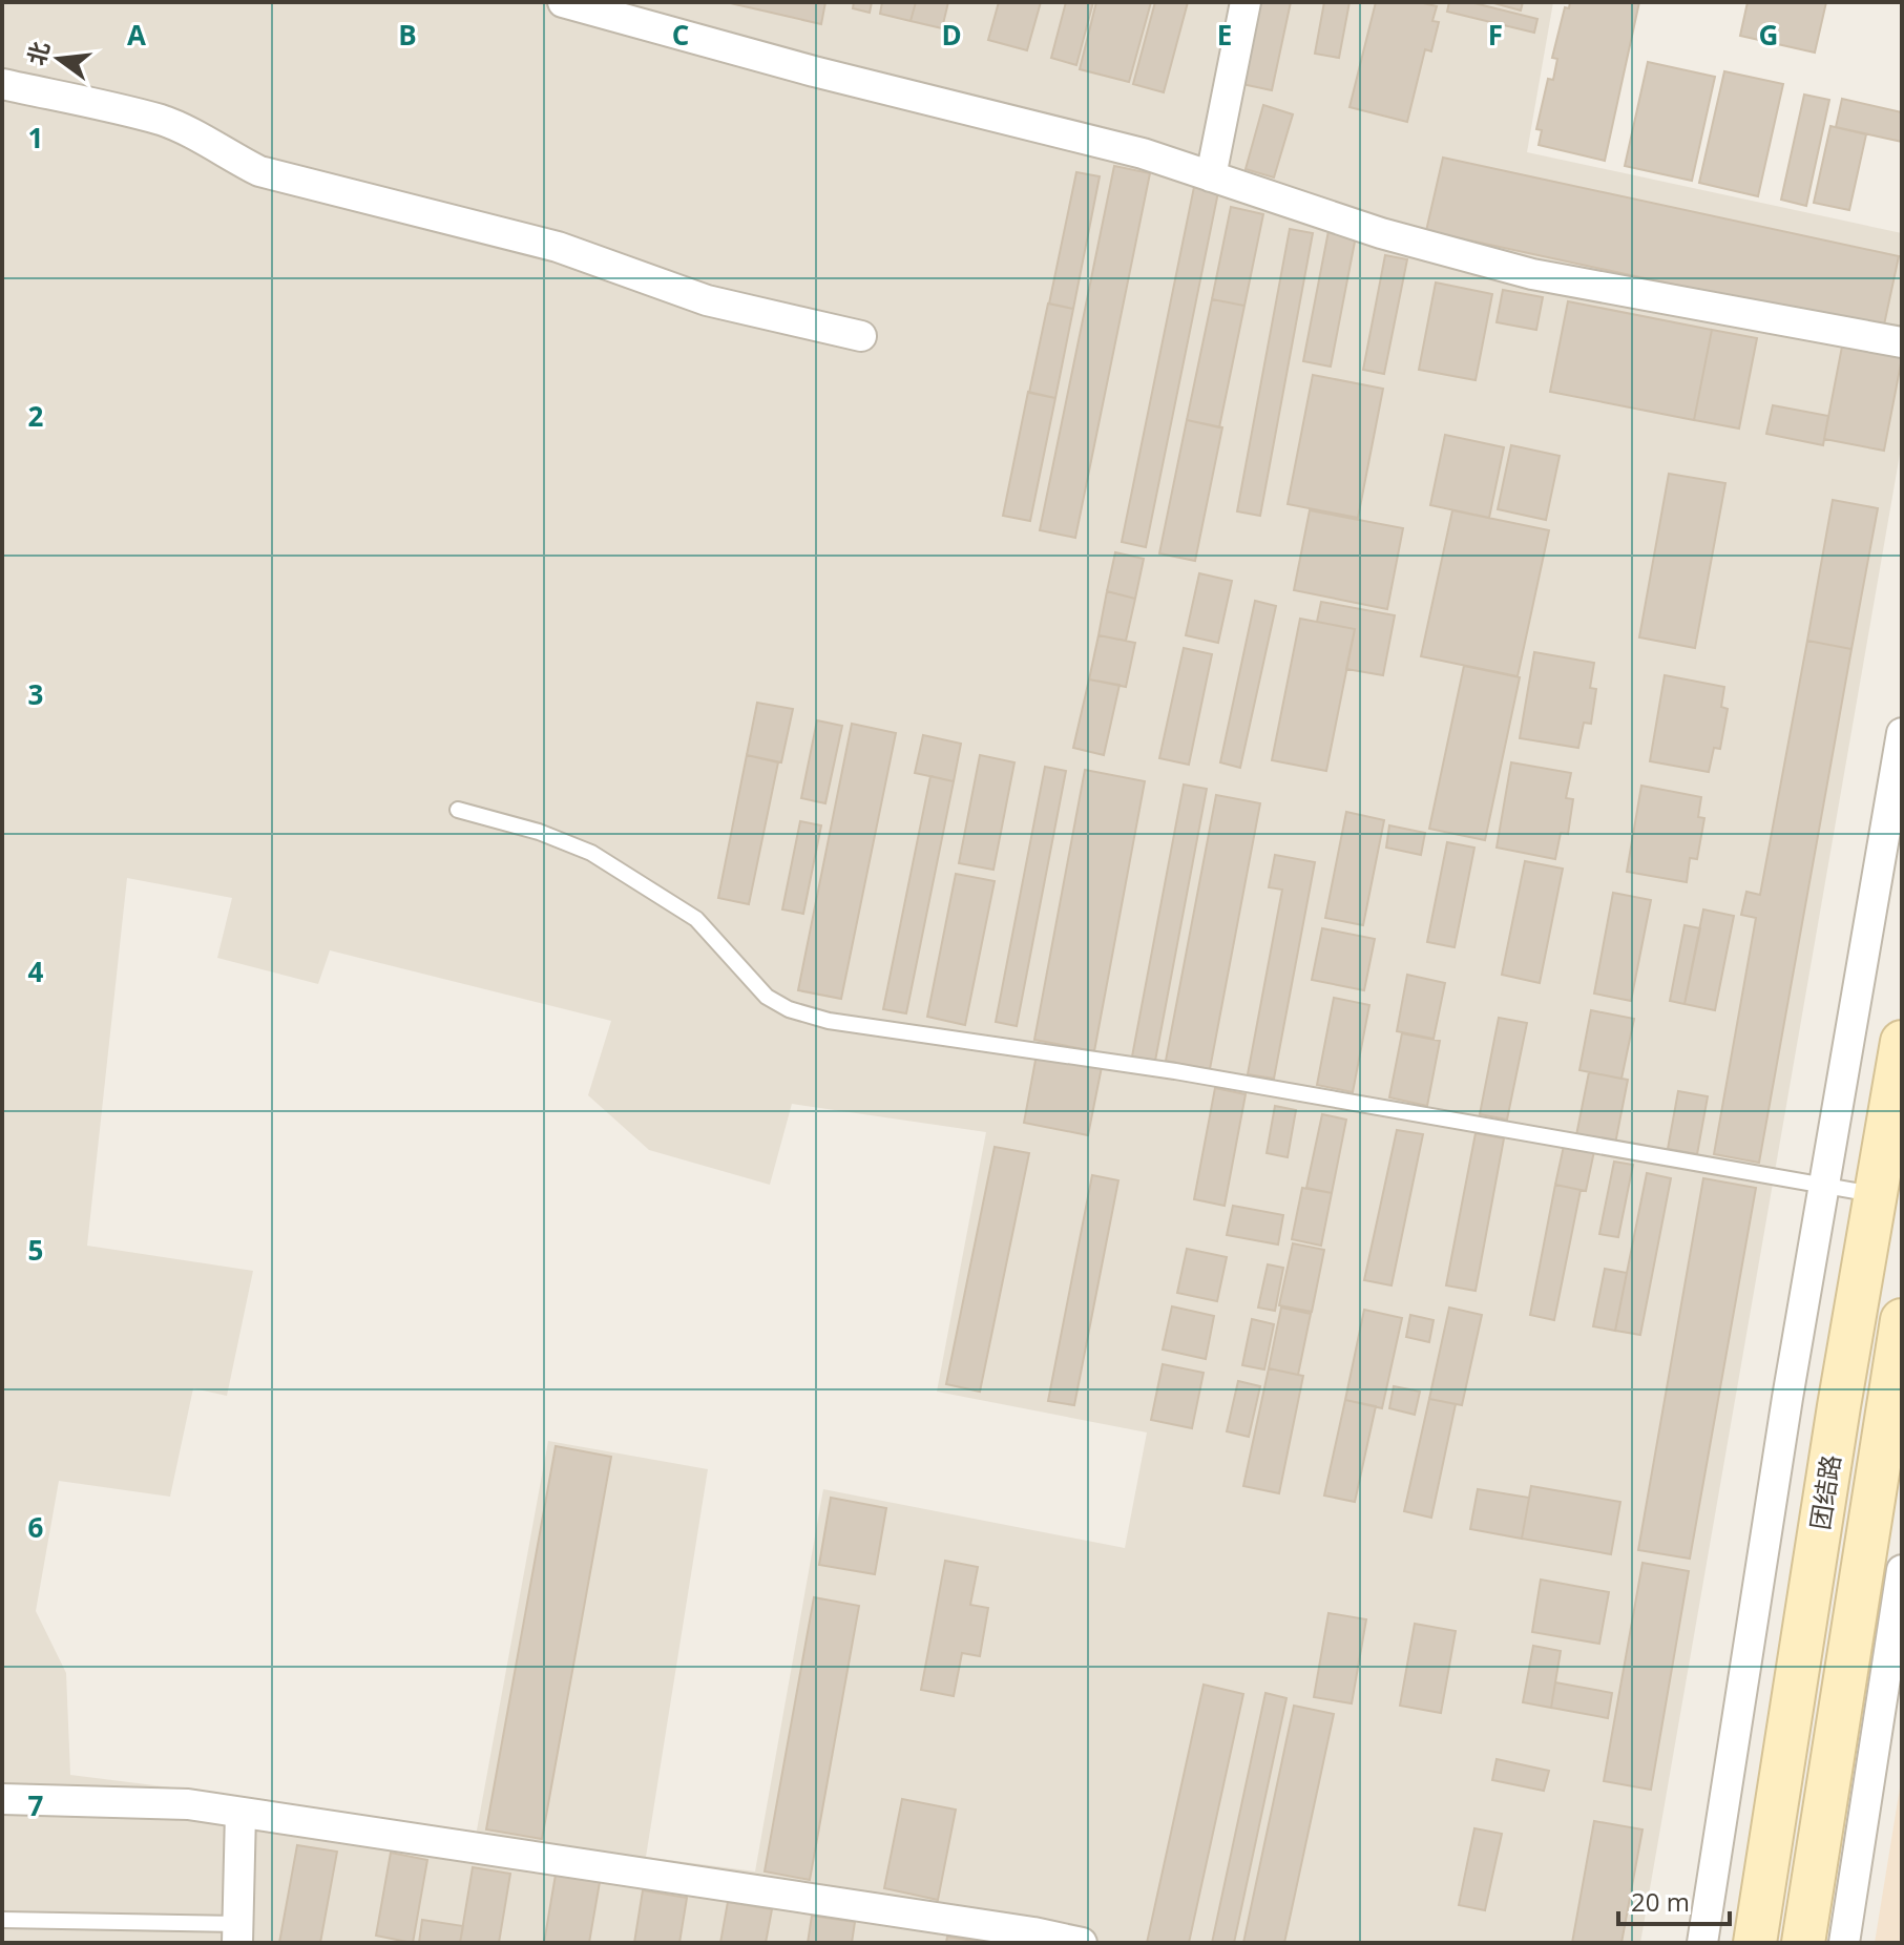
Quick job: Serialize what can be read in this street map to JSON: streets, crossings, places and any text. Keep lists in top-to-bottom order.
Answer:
{
  "streets": {
    "main road": ["团结路"]
  },
  "scale_bar": "20 m",
  "north": "left",
  "grid": {
    "columns": [
      "A",
      "B",
      "C",
      "D",
      "E",
      "F",
      "G"
    ],
    "rows": [
      "1",
      "2",
      "3",
      "4",
      "5",
      "6",
      "7"
    ]
  }
}
